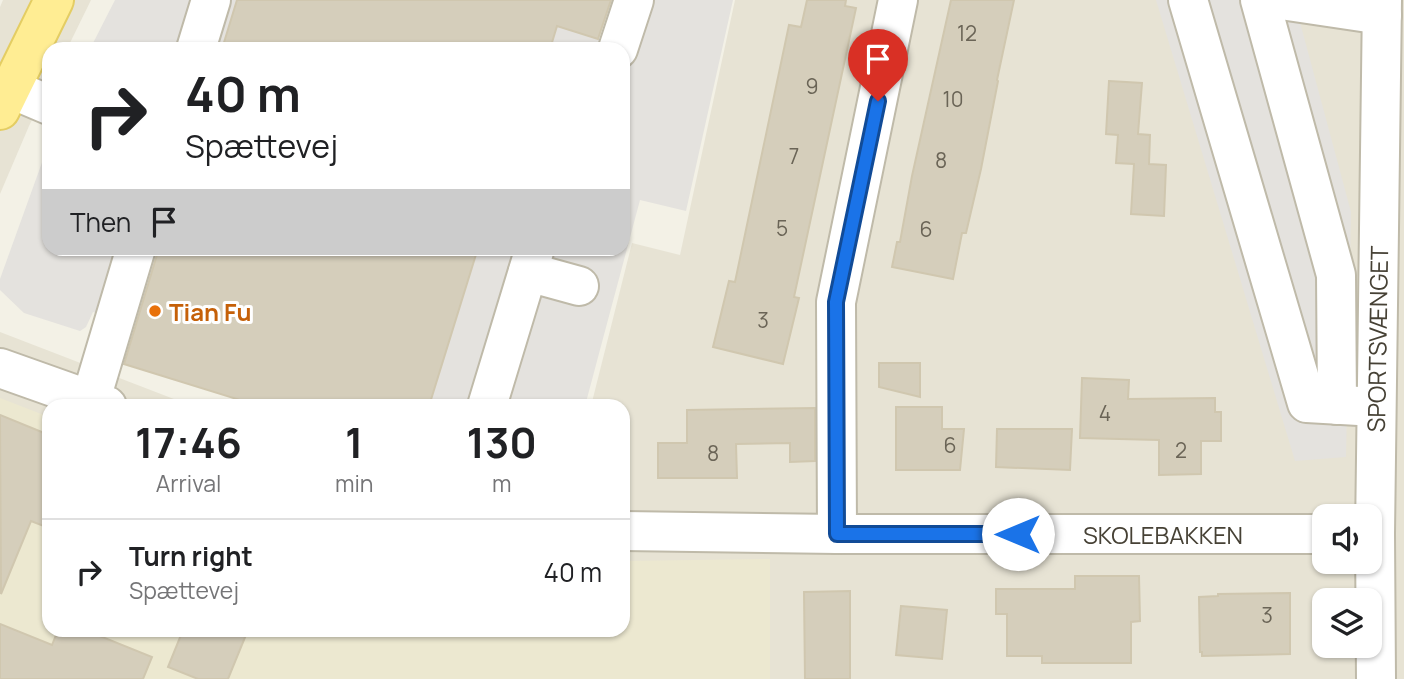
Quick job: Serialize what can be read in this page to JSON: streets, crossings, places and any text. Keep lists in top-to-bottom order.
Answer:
{
  "streets": {
    "street": ["SPORTSVÆNGET", "SKOLEBAKKEN"]
  },
  "places": ["Tian Fu"],
  "house_numbers": [
    "12",
    "9",
    "10",
    "7",
    "8",
    "5",
    "6",
    "3",
    "4",
    "6",
    "2",
    "8",
    "3"
  ],
  "page": {
    "turn": ["40 m", "Spættevej"],
    "then": "Then",
    "eta": [
      "17:46",
      "Arrival",
      "1",
      "min",
      "130",
      "m"
    ],
    "list": [
      {
        "name": "Turn right",
        "note": "Spættevej",
        "value": "40 m"
      }
    ]
  }
}
